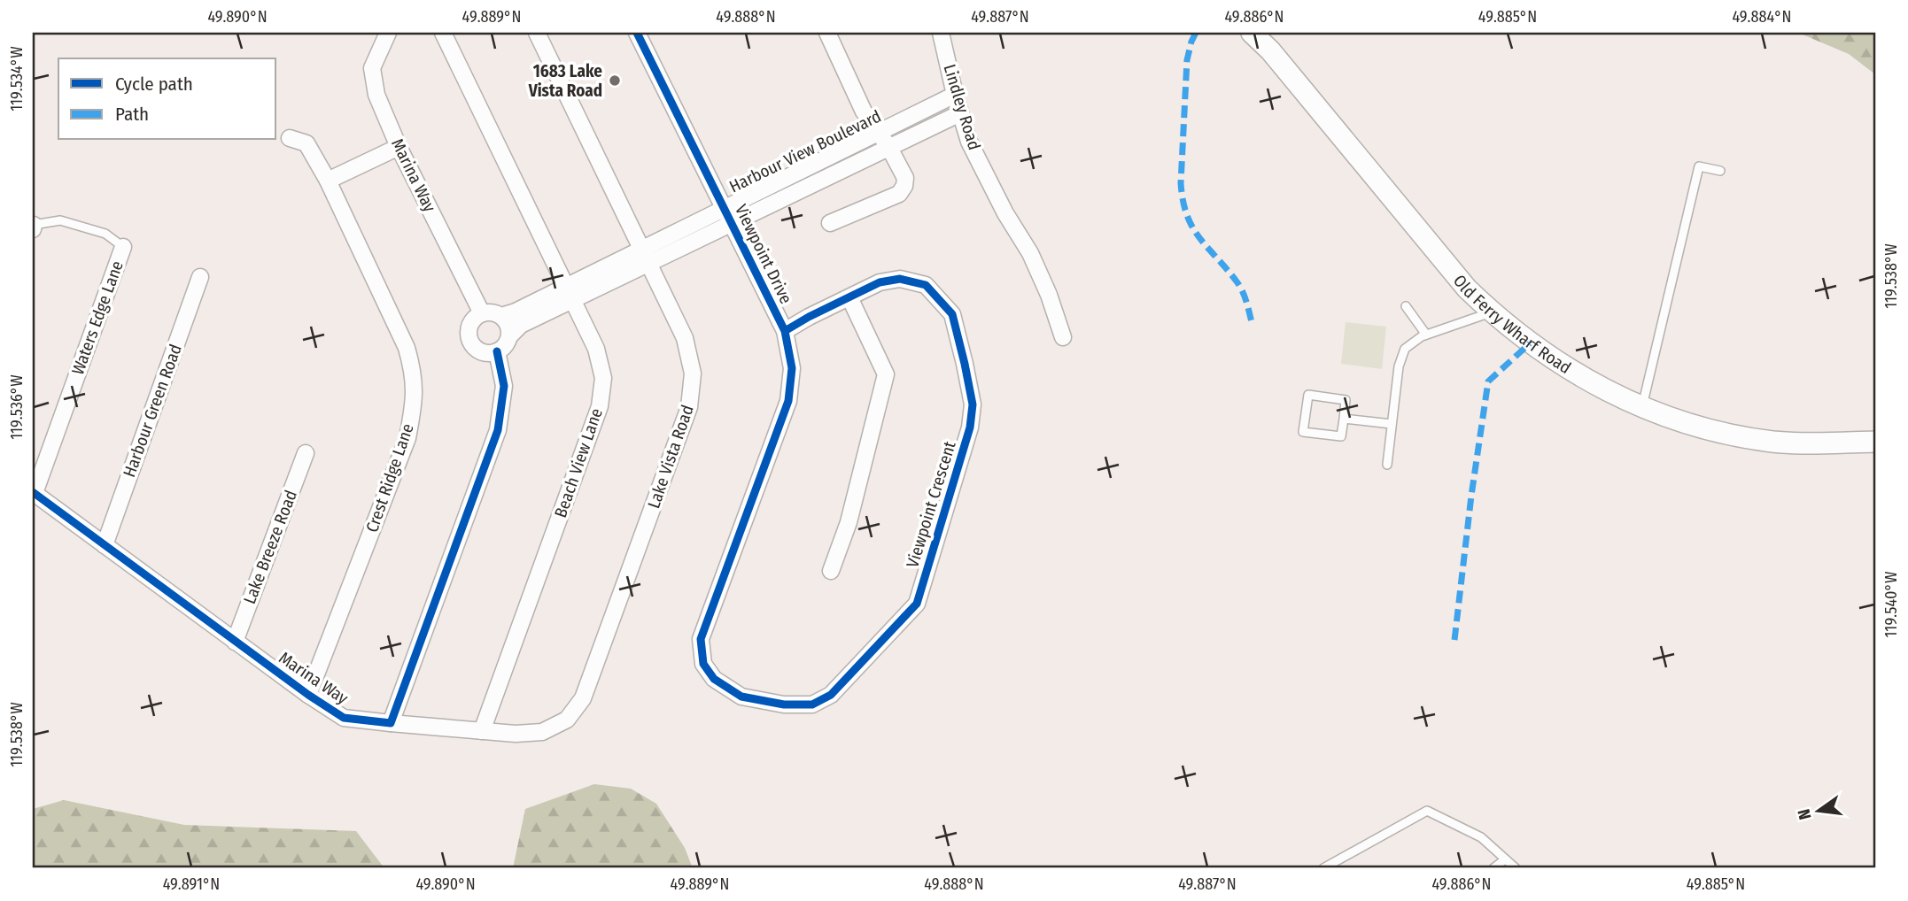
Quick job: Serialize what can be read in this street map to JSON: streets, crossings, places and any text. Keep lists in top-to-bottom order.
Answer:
{
  "streets": {
    "street": [
      "Lindley Road",
      "Harbour View Boulevard",
      "Marina Way",
      "Viewpoint Drive",
      "Waters Edge Lane",
      "Old Ferry Wharf Road",
      "Harbour Green Road",
      "Lake Vista Road",
      "Beach View Lane",
      "Crest Ridge Lane",
      "Viewpoint Crescent",
      "Lake Breeze Road"
    ]
  },
  "crossings": [
    ["Lindley Road", "Harbour View Boulevard"],
    ["Harbour View Boulevard", "Marina Way"],
    ["Harbour View Boulevard", "Viewpoint Drive"],
    ["Harbour View Boulevard", "Lake Vista Road"],
    ["Harbour View Boulevard", "Beach View Lane"],
    ["Marina Way", "Waters Edge Lane"],
    ["Marina Way", "Harbour Green Road"],
    ["Marina Way", "Lake Vista Road"],
    ["Marina Way", "Crest Ridge Lane"],
    ["Marina Way", "Lake Breeze Road"],
    ["Viewpoint Drive", "Viewpoint Crescent"],
    ["Lake Vista Road", "Beach View Lane"]
  ],
  "places": ["1683 Lake Vista Road"],
  "legend": ["Cycle path", "Path"],
  "north": "left",
  "coordinates": [
    "49.890°N",
    "49.889°N",
    "49.888°N",
    "49.887°N",
    "49.886°N",
    "49.885°N",
    "49.884°N",
    "119.534°W",
    "119.538°W",
    "119.536°W",
    "119.540°W",
    "49.891°N"
  ]
}
